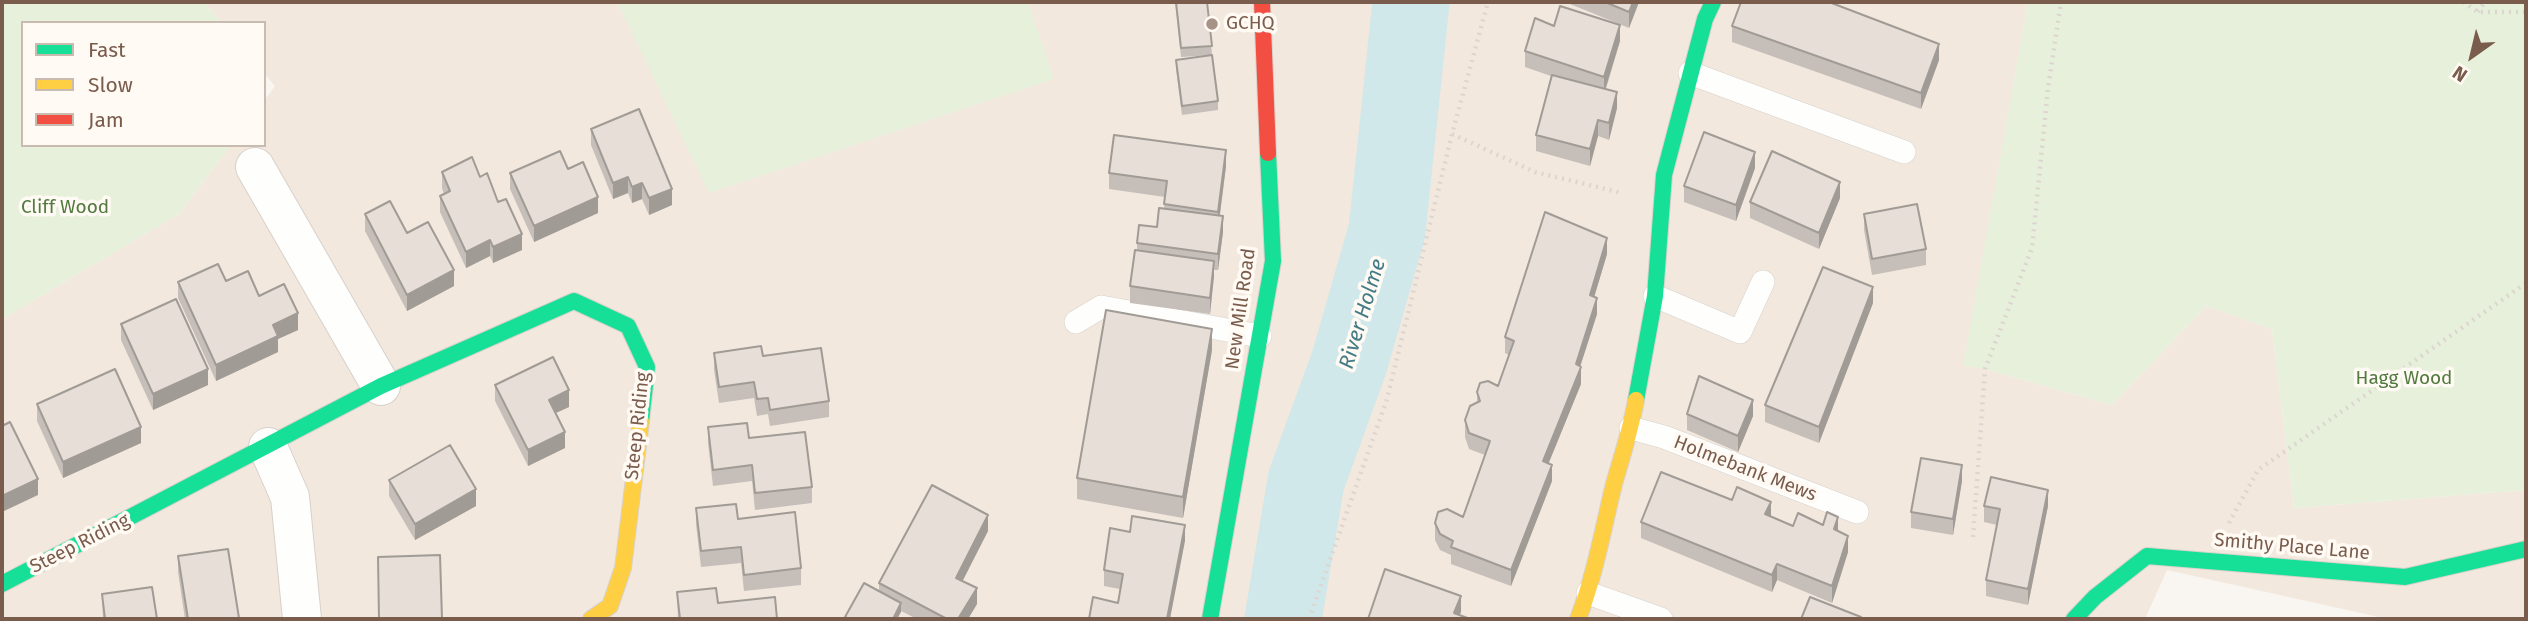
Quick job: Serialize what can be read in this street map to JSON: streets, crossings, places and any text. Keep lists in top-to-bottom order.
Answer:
{
  "streets": {
    "street": ["New Mill Road", "Steep Riding", "Smithy Place Lane"],
    "lane": ["Holmebank Mews"]
  },
  "water": ["River Holme"],
  "parks": ["Cliff Wood", "Hagg Wood"],
  "places": ["GCHQ"],
  "legend": ["Fast", "Slow", "Jam"],
  "north": "bottom left"
}
